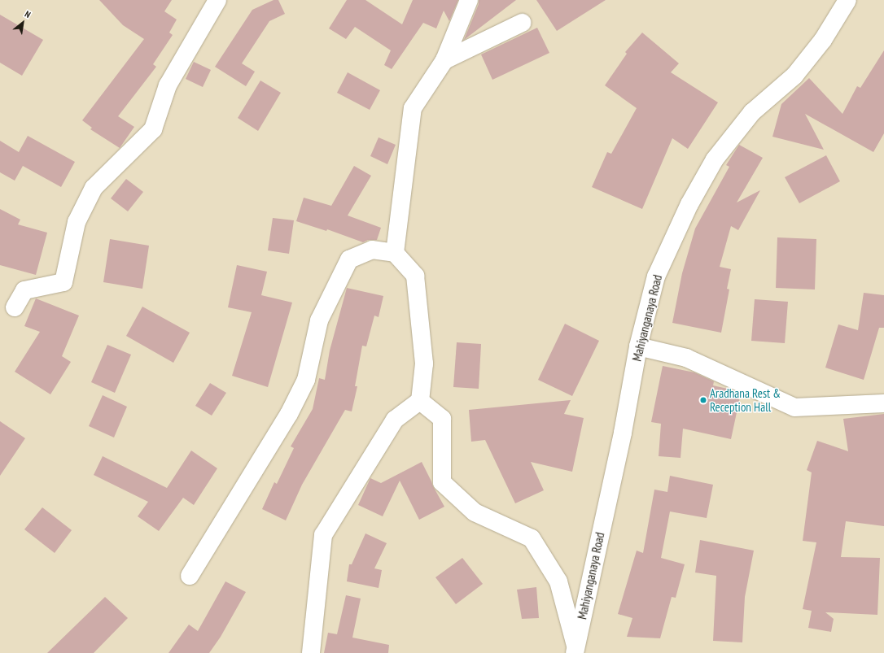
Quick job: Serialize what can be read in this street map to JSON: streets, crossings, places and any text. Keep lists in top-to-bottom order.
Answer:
{
  "streets": {
    "street": ["Mahiyanganaya Road"]
  },
  "places": ["Aradhana Rest & Reception Hall"],
  "north": "top right"
}
